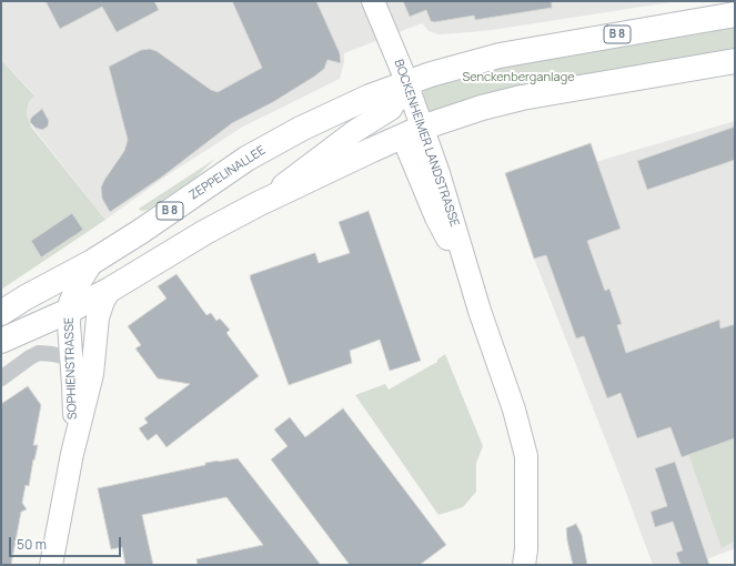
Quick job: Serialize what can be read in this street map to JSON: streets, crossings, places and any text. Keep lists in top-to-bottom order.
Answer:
{
  "streets": {
    "main road": ["B 8", "ZEPPELINALLEE"],
    "street": ["BOCKENHEIMER LANDSTRASSE", "SOPHIENSTRASSE"]
  },
  "crossings": [
    ["B 8", "BOCKENHEIMER LANDSTRASSE"],
    ["B 8", "ZEPPELINALLEE"],
    ["BOCKENHEIMER LANDSTRASSE", "ZEPPELINALLEE"]
  ],
  "parks": ["Senckenberganlage"],
  "scale_bar": "50 m"
}
